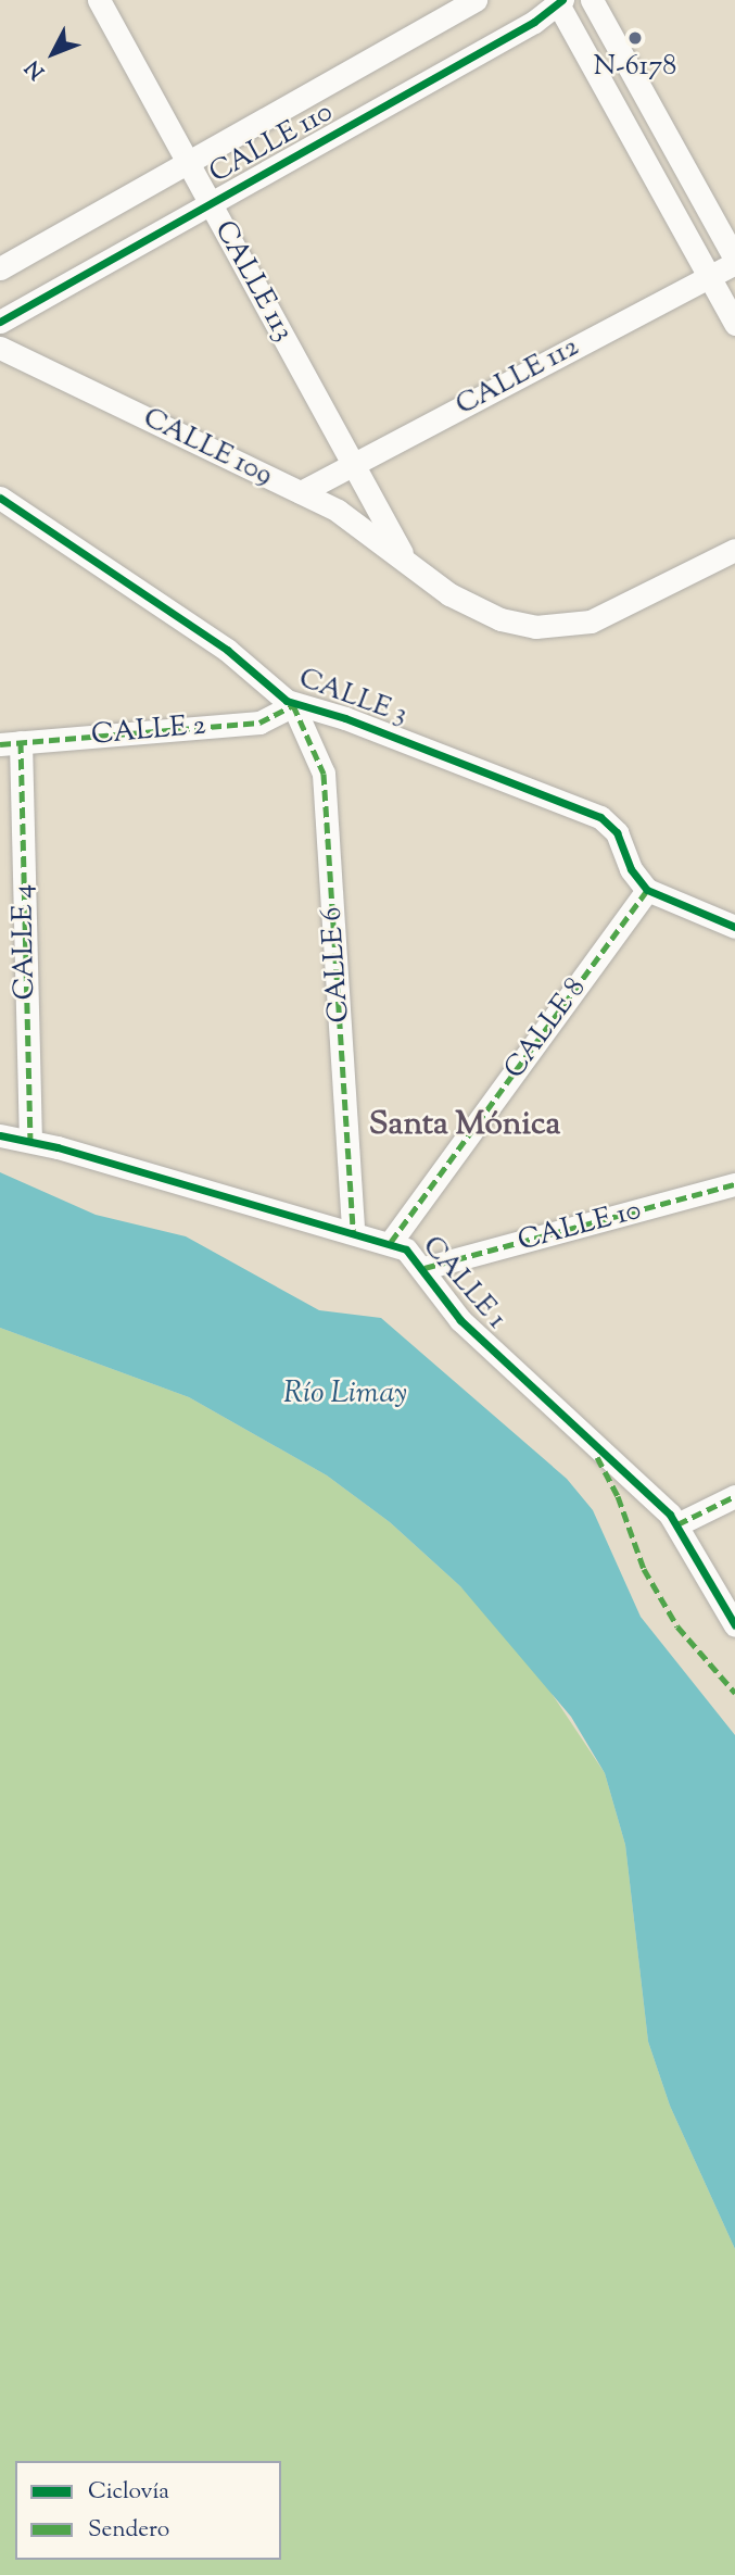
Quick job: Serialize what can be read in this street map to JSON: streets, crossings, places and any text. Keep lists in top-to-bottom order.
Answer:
{
  "streets": {
    "street": [
      "CALLE 110",
      "CALLE 113",
      "CALLE 112",
      "CALLE 109",
      "CALLE 3",
      "CALLE 2",
      "CALLE 4",
      "CALLE 6",
      "CALLE 8",
      "CALLE 10",
      "CALLE 1"
    ]
  },
  "crossings": [
    ["CALLE 110", "CALLE 113"],
    ["CALLE 113", "CALLE 112"],
    ["CALLE 113", "CALLE 109"],
    ["CALLE 112", "CALLE 109"],
    ["CALLE 3", "CALLE 2"],
    ["CALLE 3", "CALLE 6"],
    ["CALLE 3", "CALLE 8"],
    ["CALLE 2", "CALLE 4"],
    ["CALLE 2", "CALLE 6"],
    ["CALLE 4", "CALLE 1"],
    ["CALLE 6", "CALLE 1"],
    ["CALLE 8", "CALLE 1"],
    ["CALLE 10", "CALLE 1"]
  ],
  "districts": ["Santa Mónica"],
  "water": ["Río Limay"],
  "places": ["N-6178"],
  "legend": ["Ciclovía", "Sendero"],
  "north": "bottom left"
}
